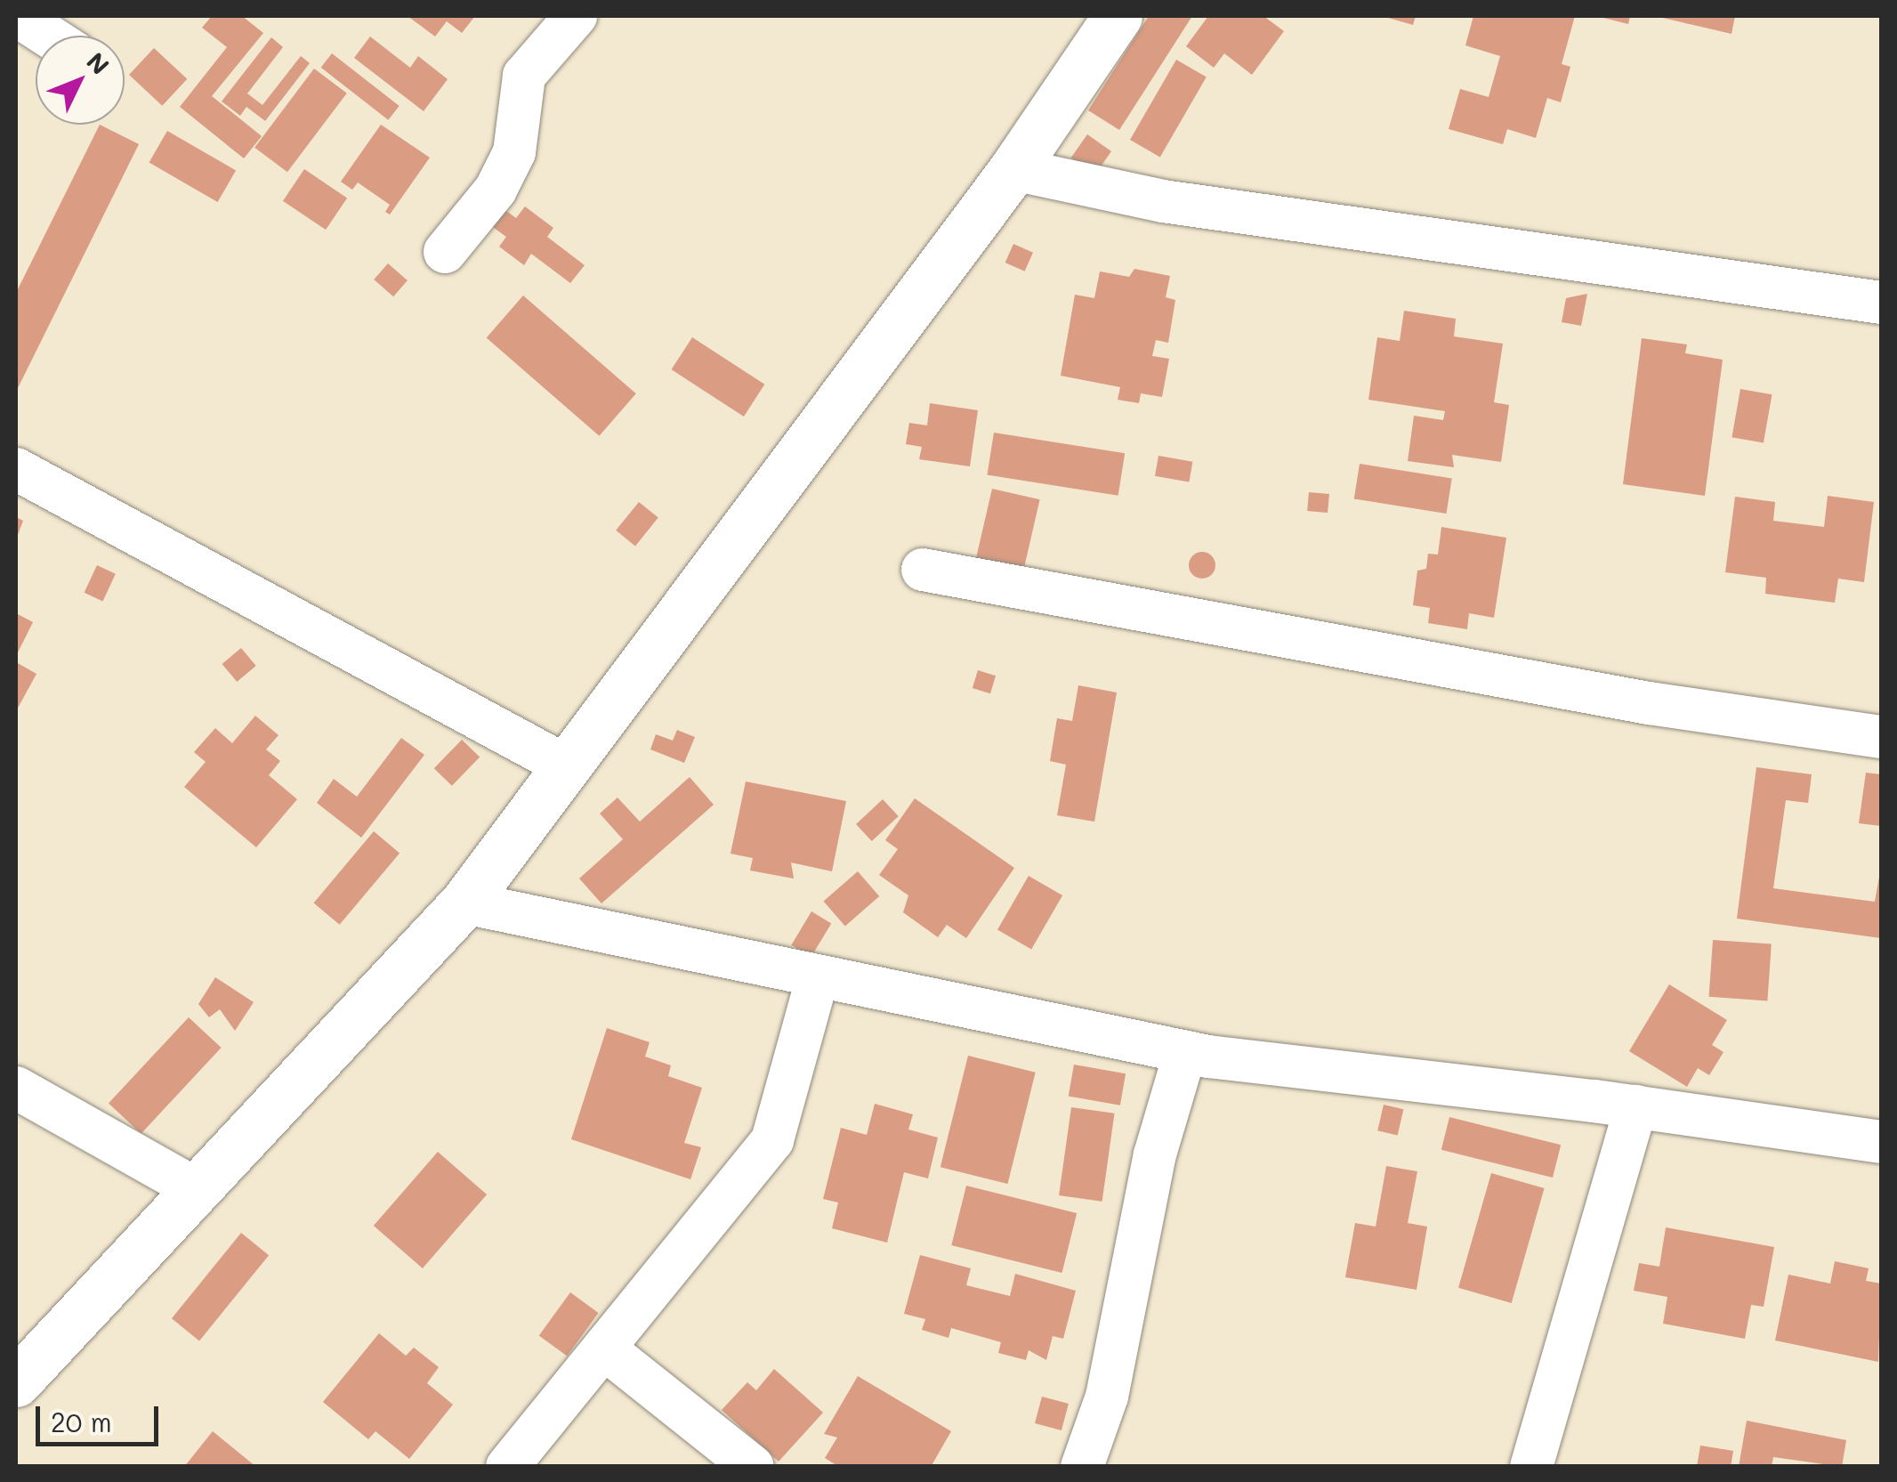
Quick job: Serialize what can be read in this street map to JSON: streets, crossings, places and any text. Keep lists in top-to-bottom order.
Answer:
{
  "scale_bar": "20 m",
  "north": "top right"
}
